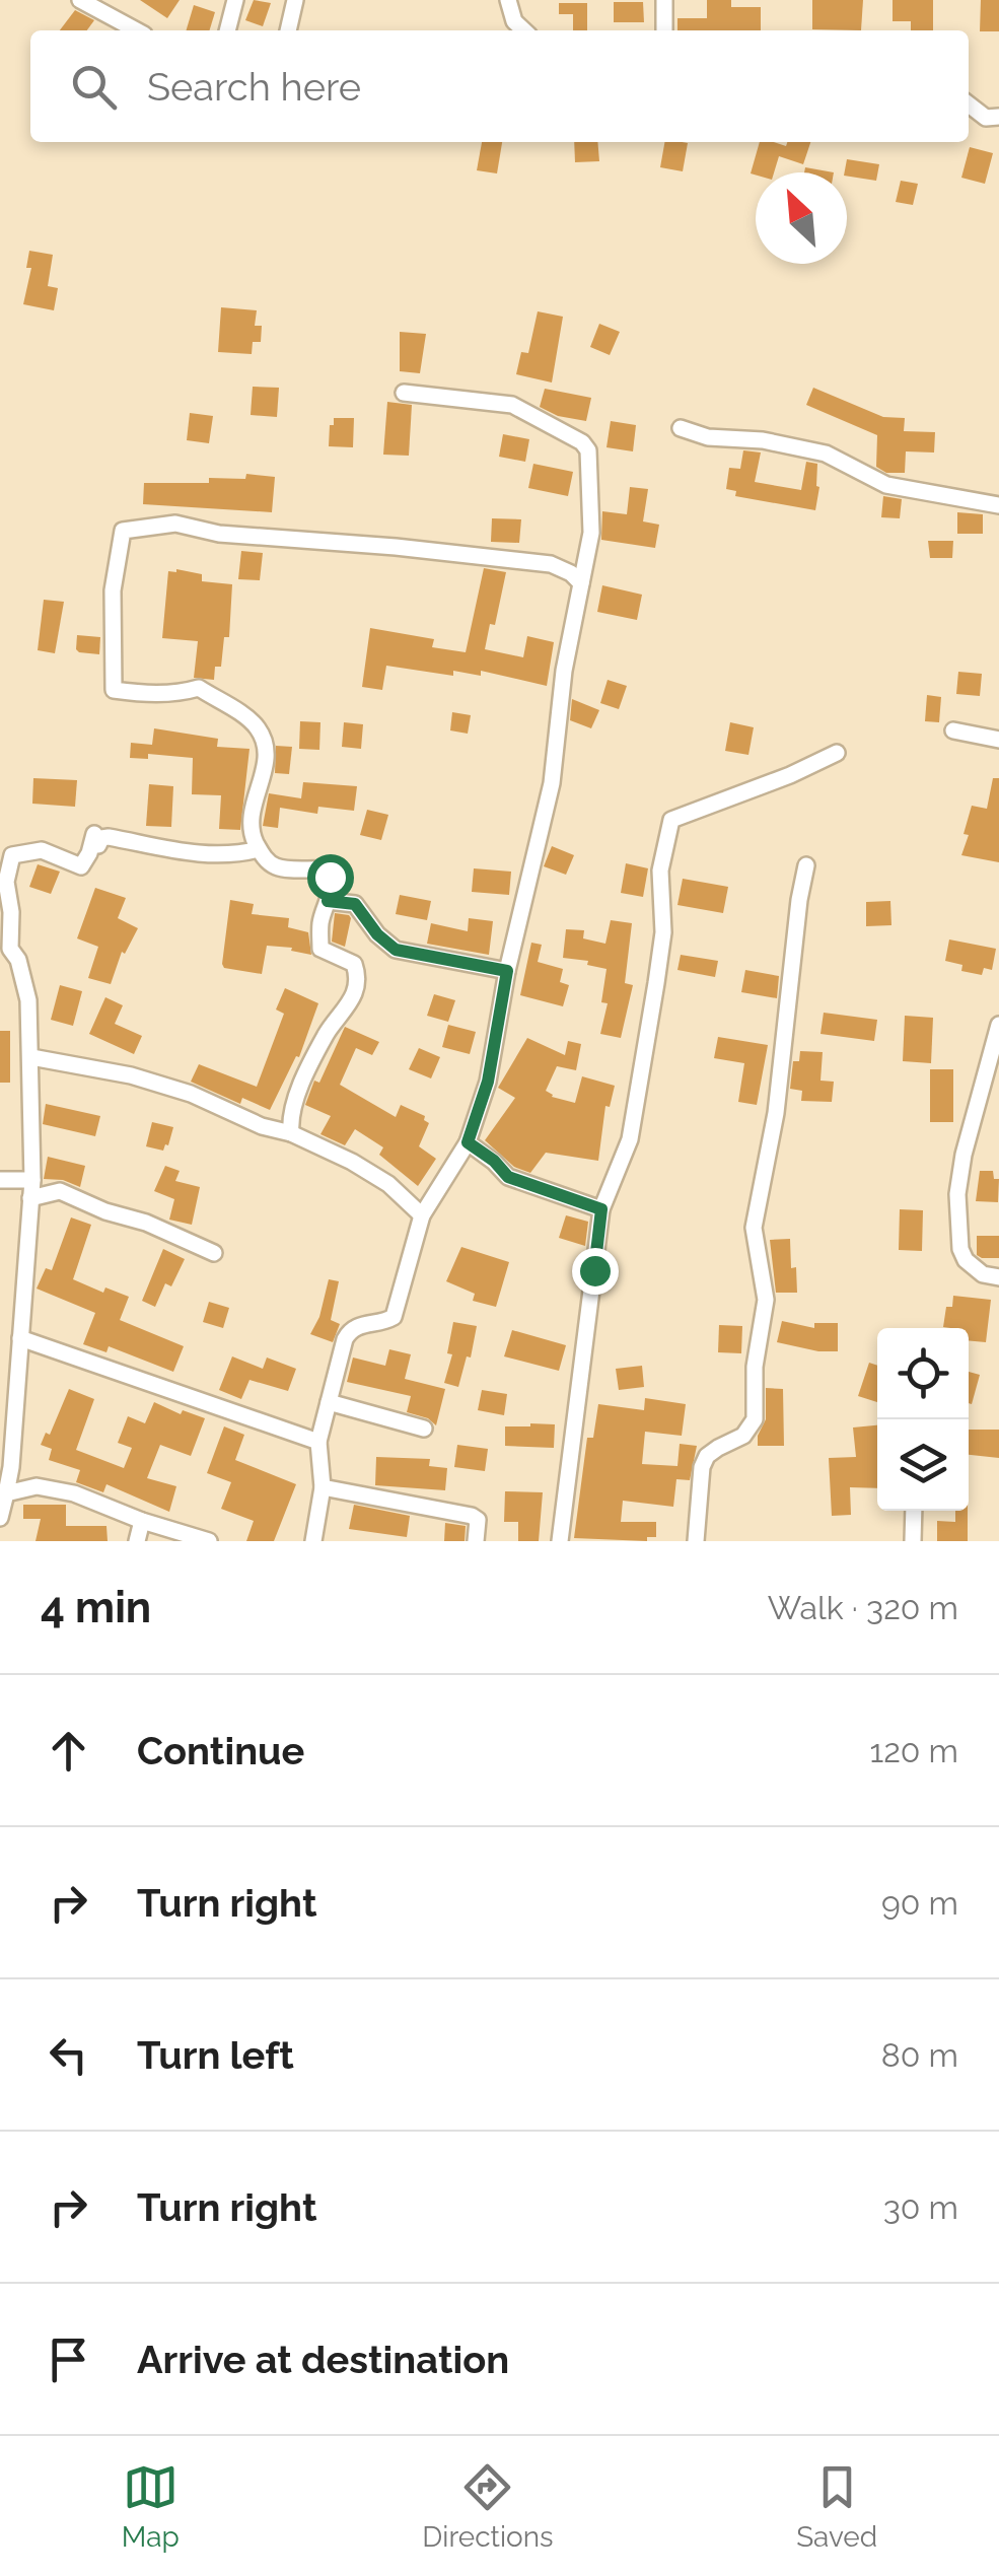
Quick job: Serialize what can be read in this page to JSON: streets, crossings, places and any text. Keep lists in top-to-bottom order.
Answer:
{
  "north": "top left",
  "page": {
    "search": "Search here",
    "heading": ["4 min", "Walk · 320 m"],
    "list": [
      ["Continue", "120 m"],
      ["Turn right", "90 m"],
      ["Turn left", "80 m"],
      ["Turn right", "30 m"],
      "Arrive at destination"
    ],
    "nav": ["Map", "Directions", "Saved"]
  }
}
